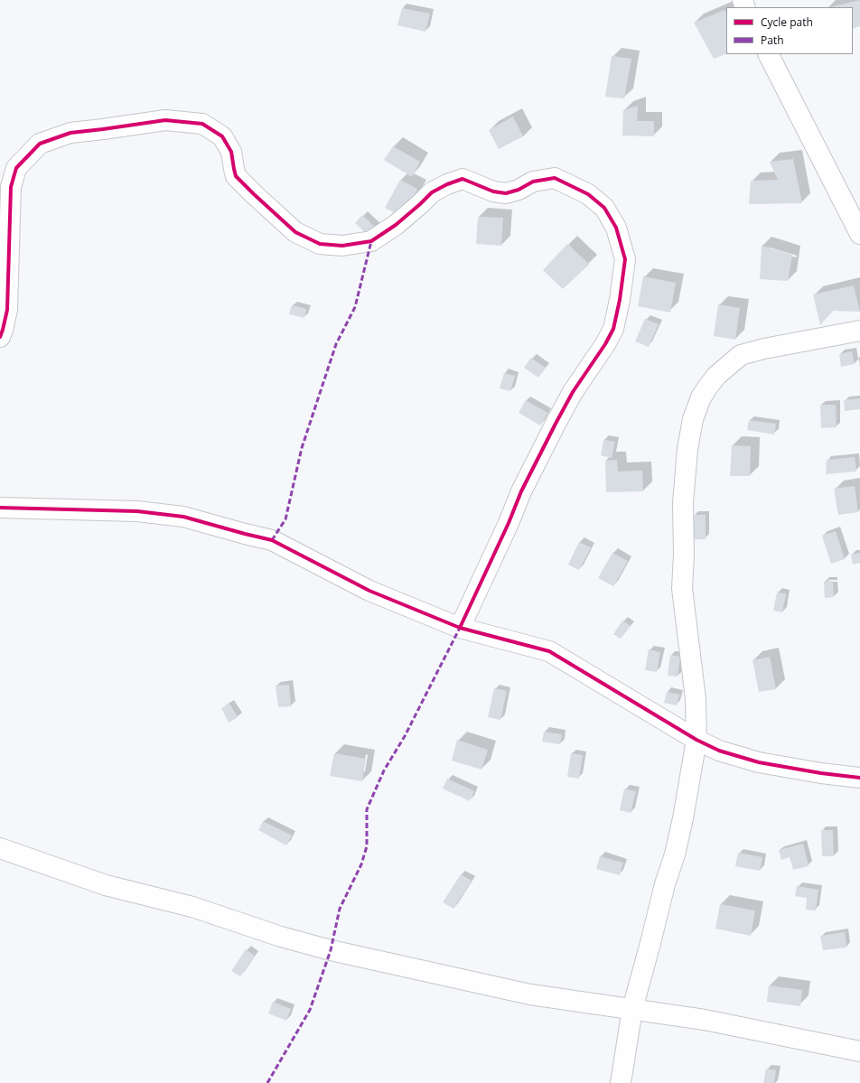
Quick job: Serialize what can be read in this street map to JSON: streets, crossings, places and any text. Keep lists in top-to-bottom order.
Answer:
{
  "legend": ["Cycle path", "Path"]
}
